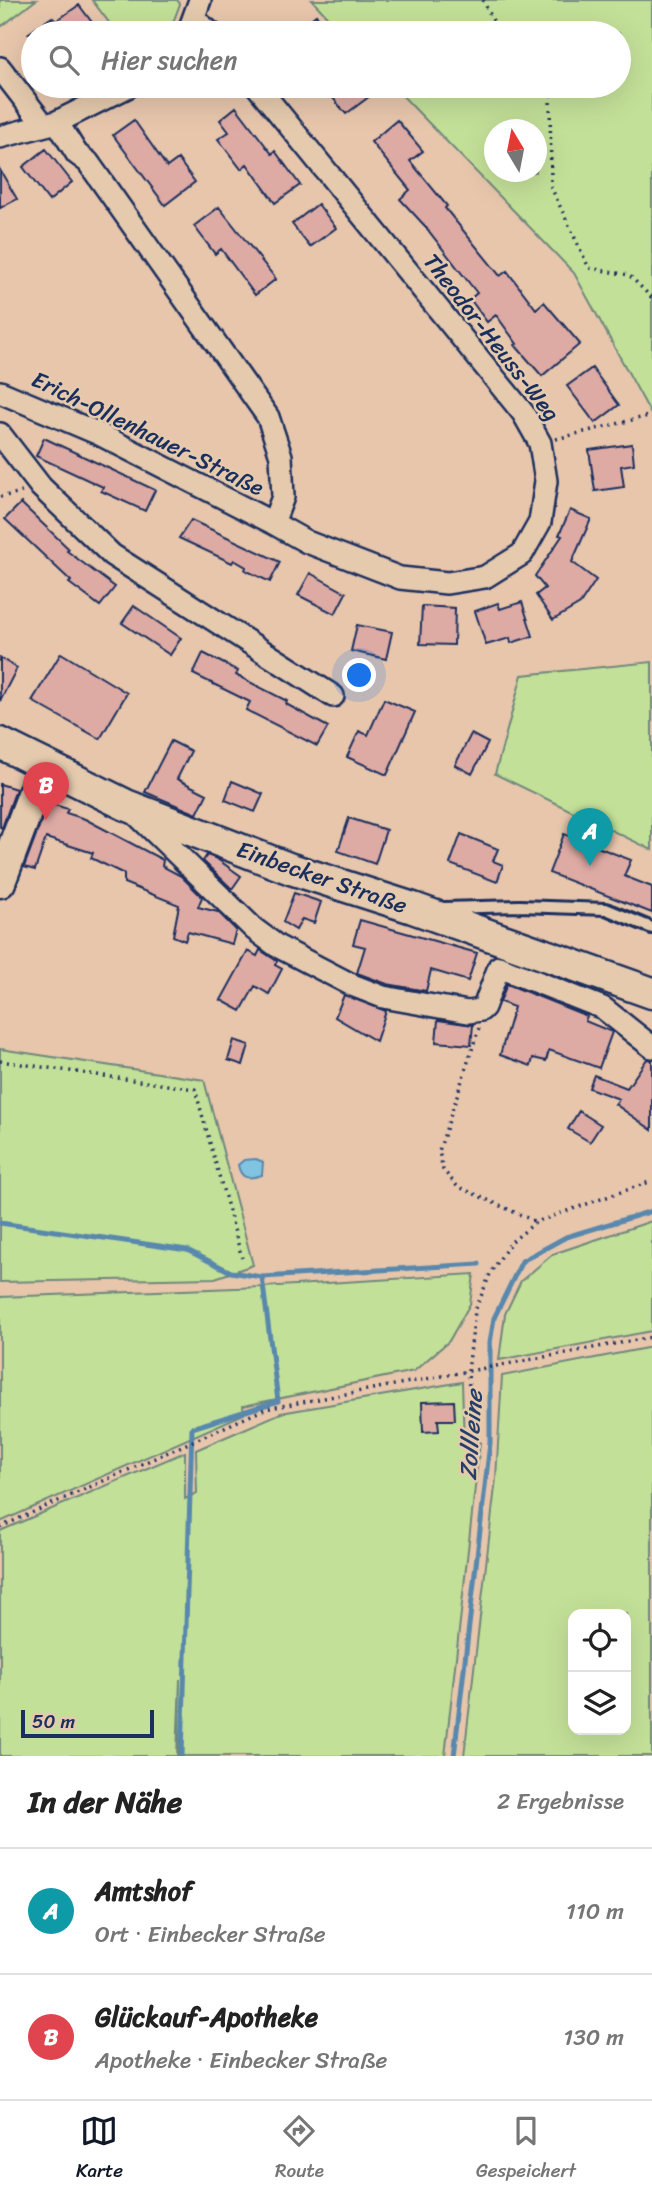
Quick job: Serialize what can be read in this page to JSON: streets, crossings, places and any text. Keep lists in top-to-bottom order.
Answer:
{
  "streets": {
    "street": ["Theodor-Heuss-Weg", "Erich-Ollenhauer-Straße", "Einbecker Straße"]
  },
  "crossings": [
    ["Theodor-Heuss-Weg", "Erich-Ollenhauer-Straße"]
  ],
  "water": ["Zollleine"],
  "scale_bar": "50 m",
  "north": "top",
  "page": {
    "search": "Hier suchen",
    "pins": ["B", "A"],
    "scale": "50 m",
    "heading": ["In der Nähe", "2 Ergebnisse"],
    "list": [
      {
        "mark": "A",
        "name": "Amtshof",
        "note": "Ort · Einbecker Straße",
        "value": "110 m"
      },
      {
        "mark": "B",
        "name": "Glückauf-Apotheke",
        "note": "Apotheke · Einbecker Straße",
        "value": "130 m"
      }
    ],
    "nav": ["Karte", "Route", "Gespeichert"]
  }
}
